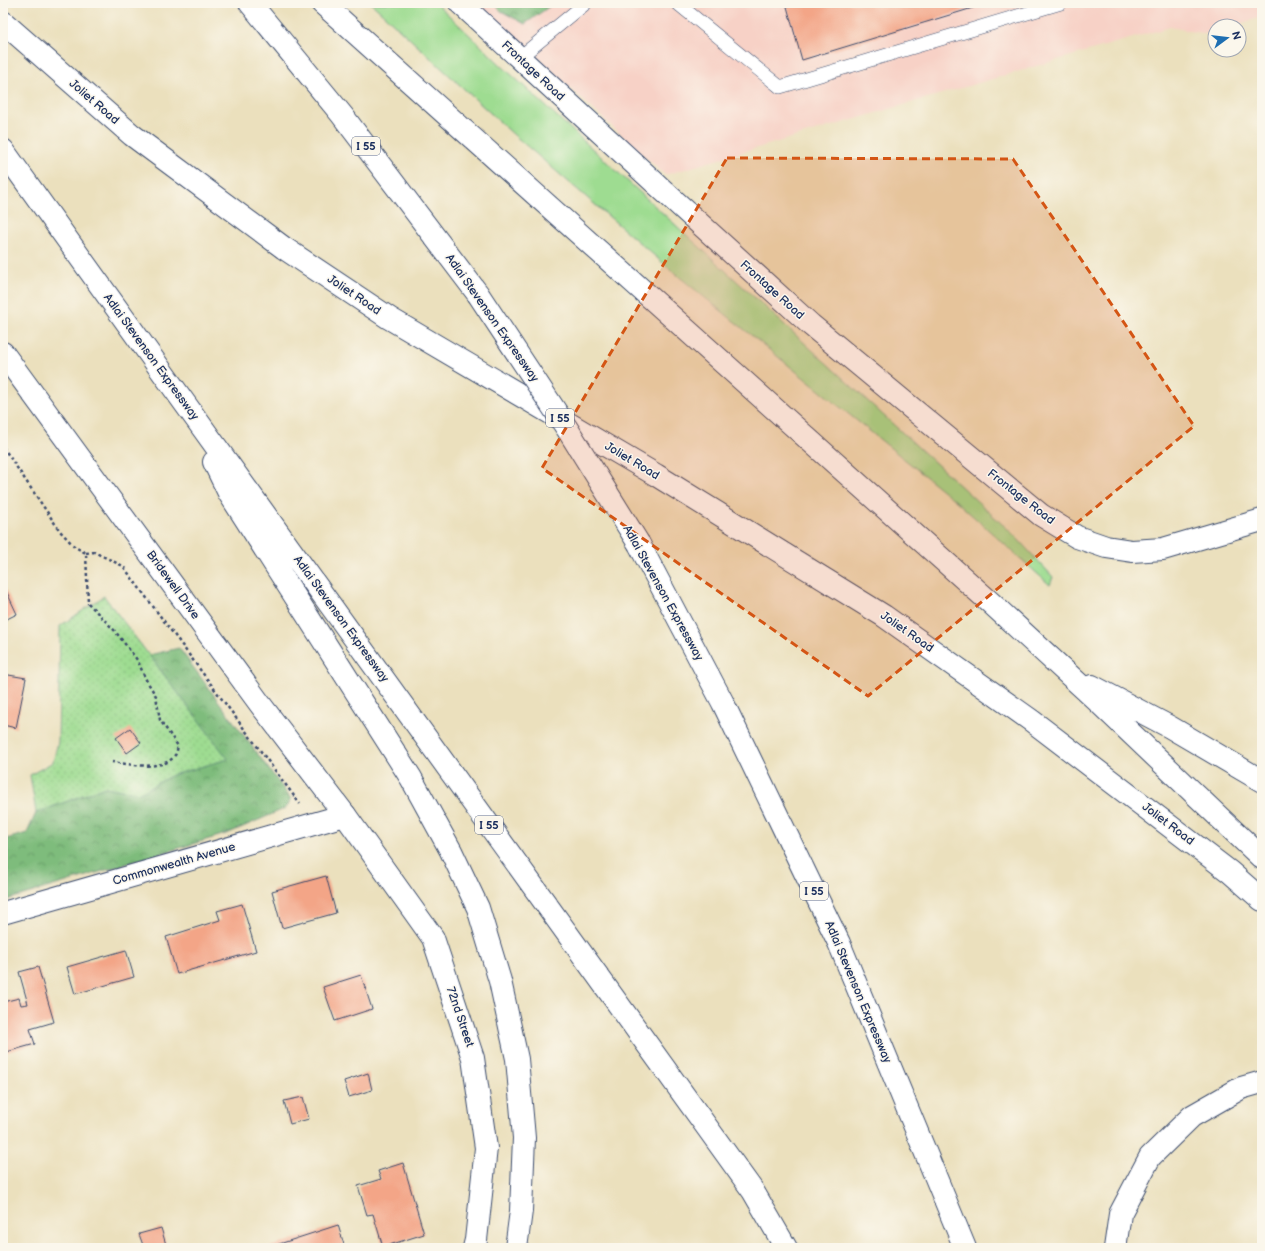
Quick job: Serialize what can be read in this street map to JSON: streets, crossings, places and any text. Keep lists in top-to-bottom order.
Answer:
{
  "streets": {
    "main road": [
      "Frontage Road",
      "Joliet Road",
      "I 55",
      "Adlai Stevenson Expressway",
      "Bridewell Drive",
      "Commonwealth Avenue",
      "72nd Street"
    ]
  },
  "crossings": [
    ["Bridewell Drive", "Commonwealth Avenue"],
    ["Bridewell Drive", "72nd Street"],
    ["Commonwealth Avenue", "72nd Street"]
  ],
  "north": "right"
}
